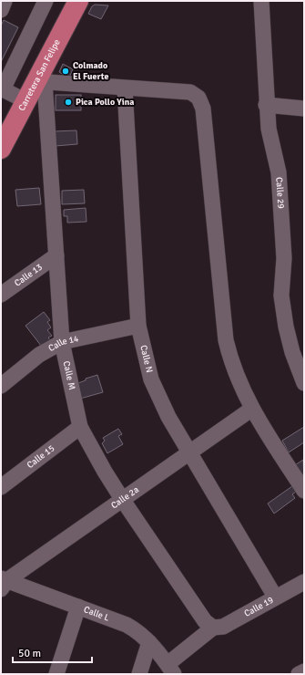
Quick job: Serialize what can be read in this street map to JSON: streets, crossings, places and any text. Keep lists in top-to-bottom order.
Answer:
{
  "streets": {
    "main road": ["Carretera San Felipe"],
    "street": [
      "Calle 29",
      "Calle 13",
      "Calle 14",
      "Calle N",
      "Calle M",
      "Calle 15",
      "Calle 2a",
      "Calle 19",
      "Calle L"
    ]
  },
  "crossings": [
    ["Carretera San Felipe", "Calle M"],
    ["Calle 13", "Calle M"],
    ["Calle 14", "Calle N"],
    ["Calle 14", "Calle M"],
    ["Calle N", "Calle 2a"],
    ["Calle N", "Calle 19"],
    ["Calle M", "Calle 15"],
    ["Calle M", "Calle 2a"],
    ["Calle M", "Calle 19"],
    ["Calle 2a", "Calle L"]
  ],
  "places": ["Colmado El Fuerte", "Pica Pollo Yina"],
  "scale_bar": "50 m"
}
